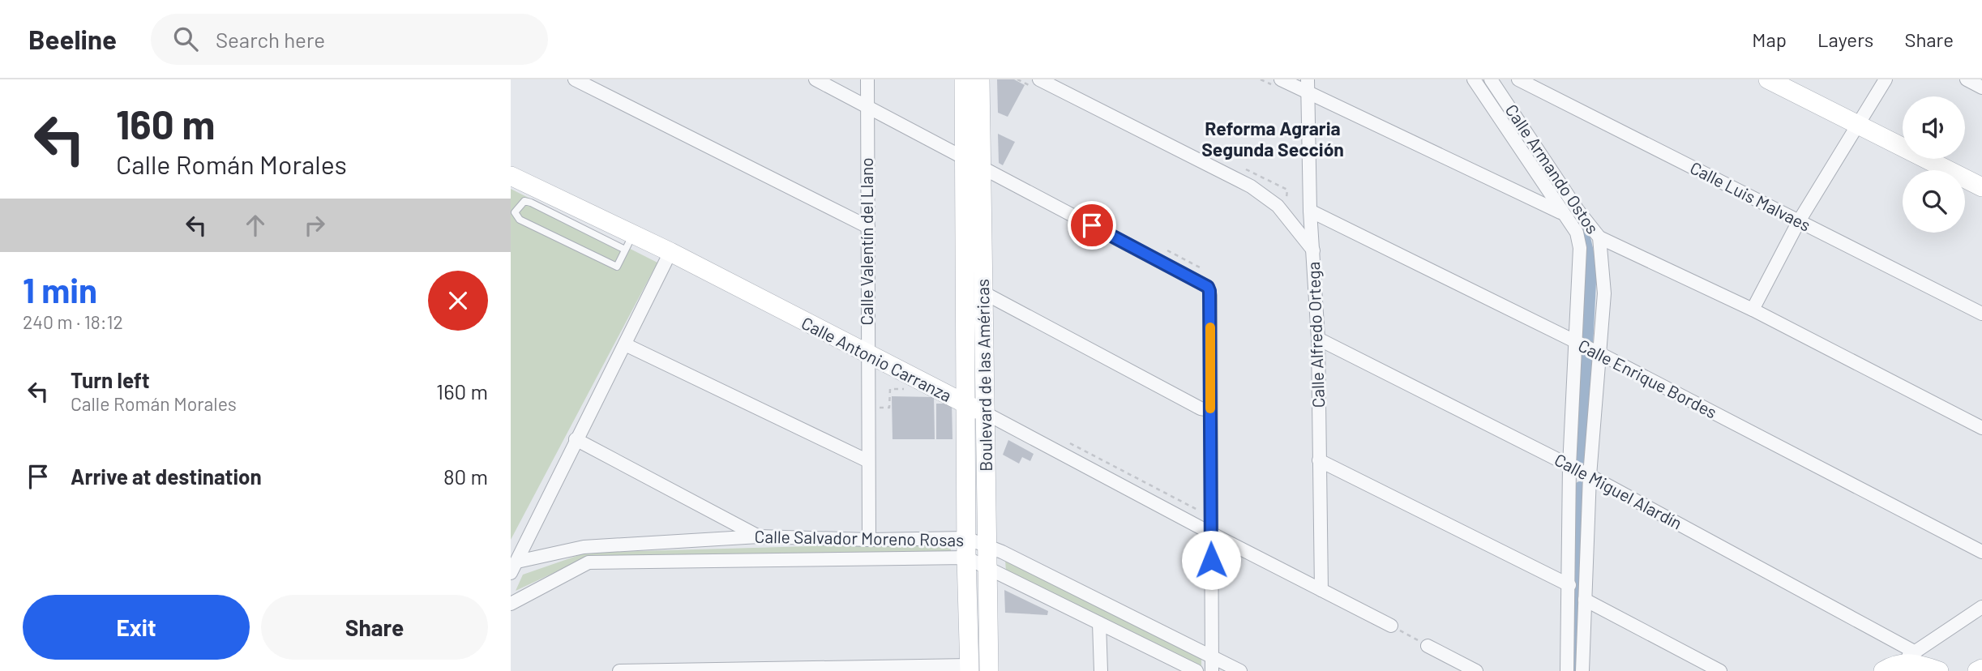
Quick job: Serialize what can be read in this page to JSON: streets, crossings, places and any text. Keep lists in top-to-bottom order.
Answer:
{
  "streets": {
    "main road": ["Calle Antonio Carranza", "Boulevard de las Américas"],
    "street": [
      "Calle Armando Ostos",
      "Calle Luis Malvaes",
      "Calle Valentín del Llano",
      "Calle Alfredo Ortega",
      "Calle Enrique Bordes",
      "Calle Miguel Alardín",
      "Calle Salvador Moreno Rosas"
    ]
  },
  "crossings": [
    ["Calle Armando Ostos", "Calle Enrique Bordes"],
    ["Calle Armando Ostos", "Calle Miguel Alardín"],
    ["Calle Valentín del Llano", "Calle Antonio Carranza"],
    ["Calle Valentín del Llano", "Calle Salvador Moreno Rosas"],
    ["Calle Alfredo Ortega", "Calle Antonio Carranza"],
    ["Calle Alfredo Ortega", "Calle Enrique Bordes"],
    ["Calle Alfredo Ortega", "Calle Miguel Alardín"],
    ["Calle Antonio Carranza", "Boulevard de las Américas"],
    ["Boulevard de las Américas", "Calle Salvador Moreno Rosas"]
  ],
  "districts": ["Reforma Agraria Segunda Sección"],
  "page": {
    "header": "Beeline",
    "search": "Search here",
    "nav": ["Map", "Layers", "Share"],
    "turn": ["160 m", "Calle Román Morales"],
    "heading": ["1 min", "240 m · 18:12"],
    "list": [
      {
        "name": "Turn left",
        "note": "Calle Román Morales",
        "value": "160 m"
      },
      {
        "name": "Arrive at destination",
        "value": "80 m"
      }
    ],
    "buttons": ["Exit", "Share"]
  }
}
